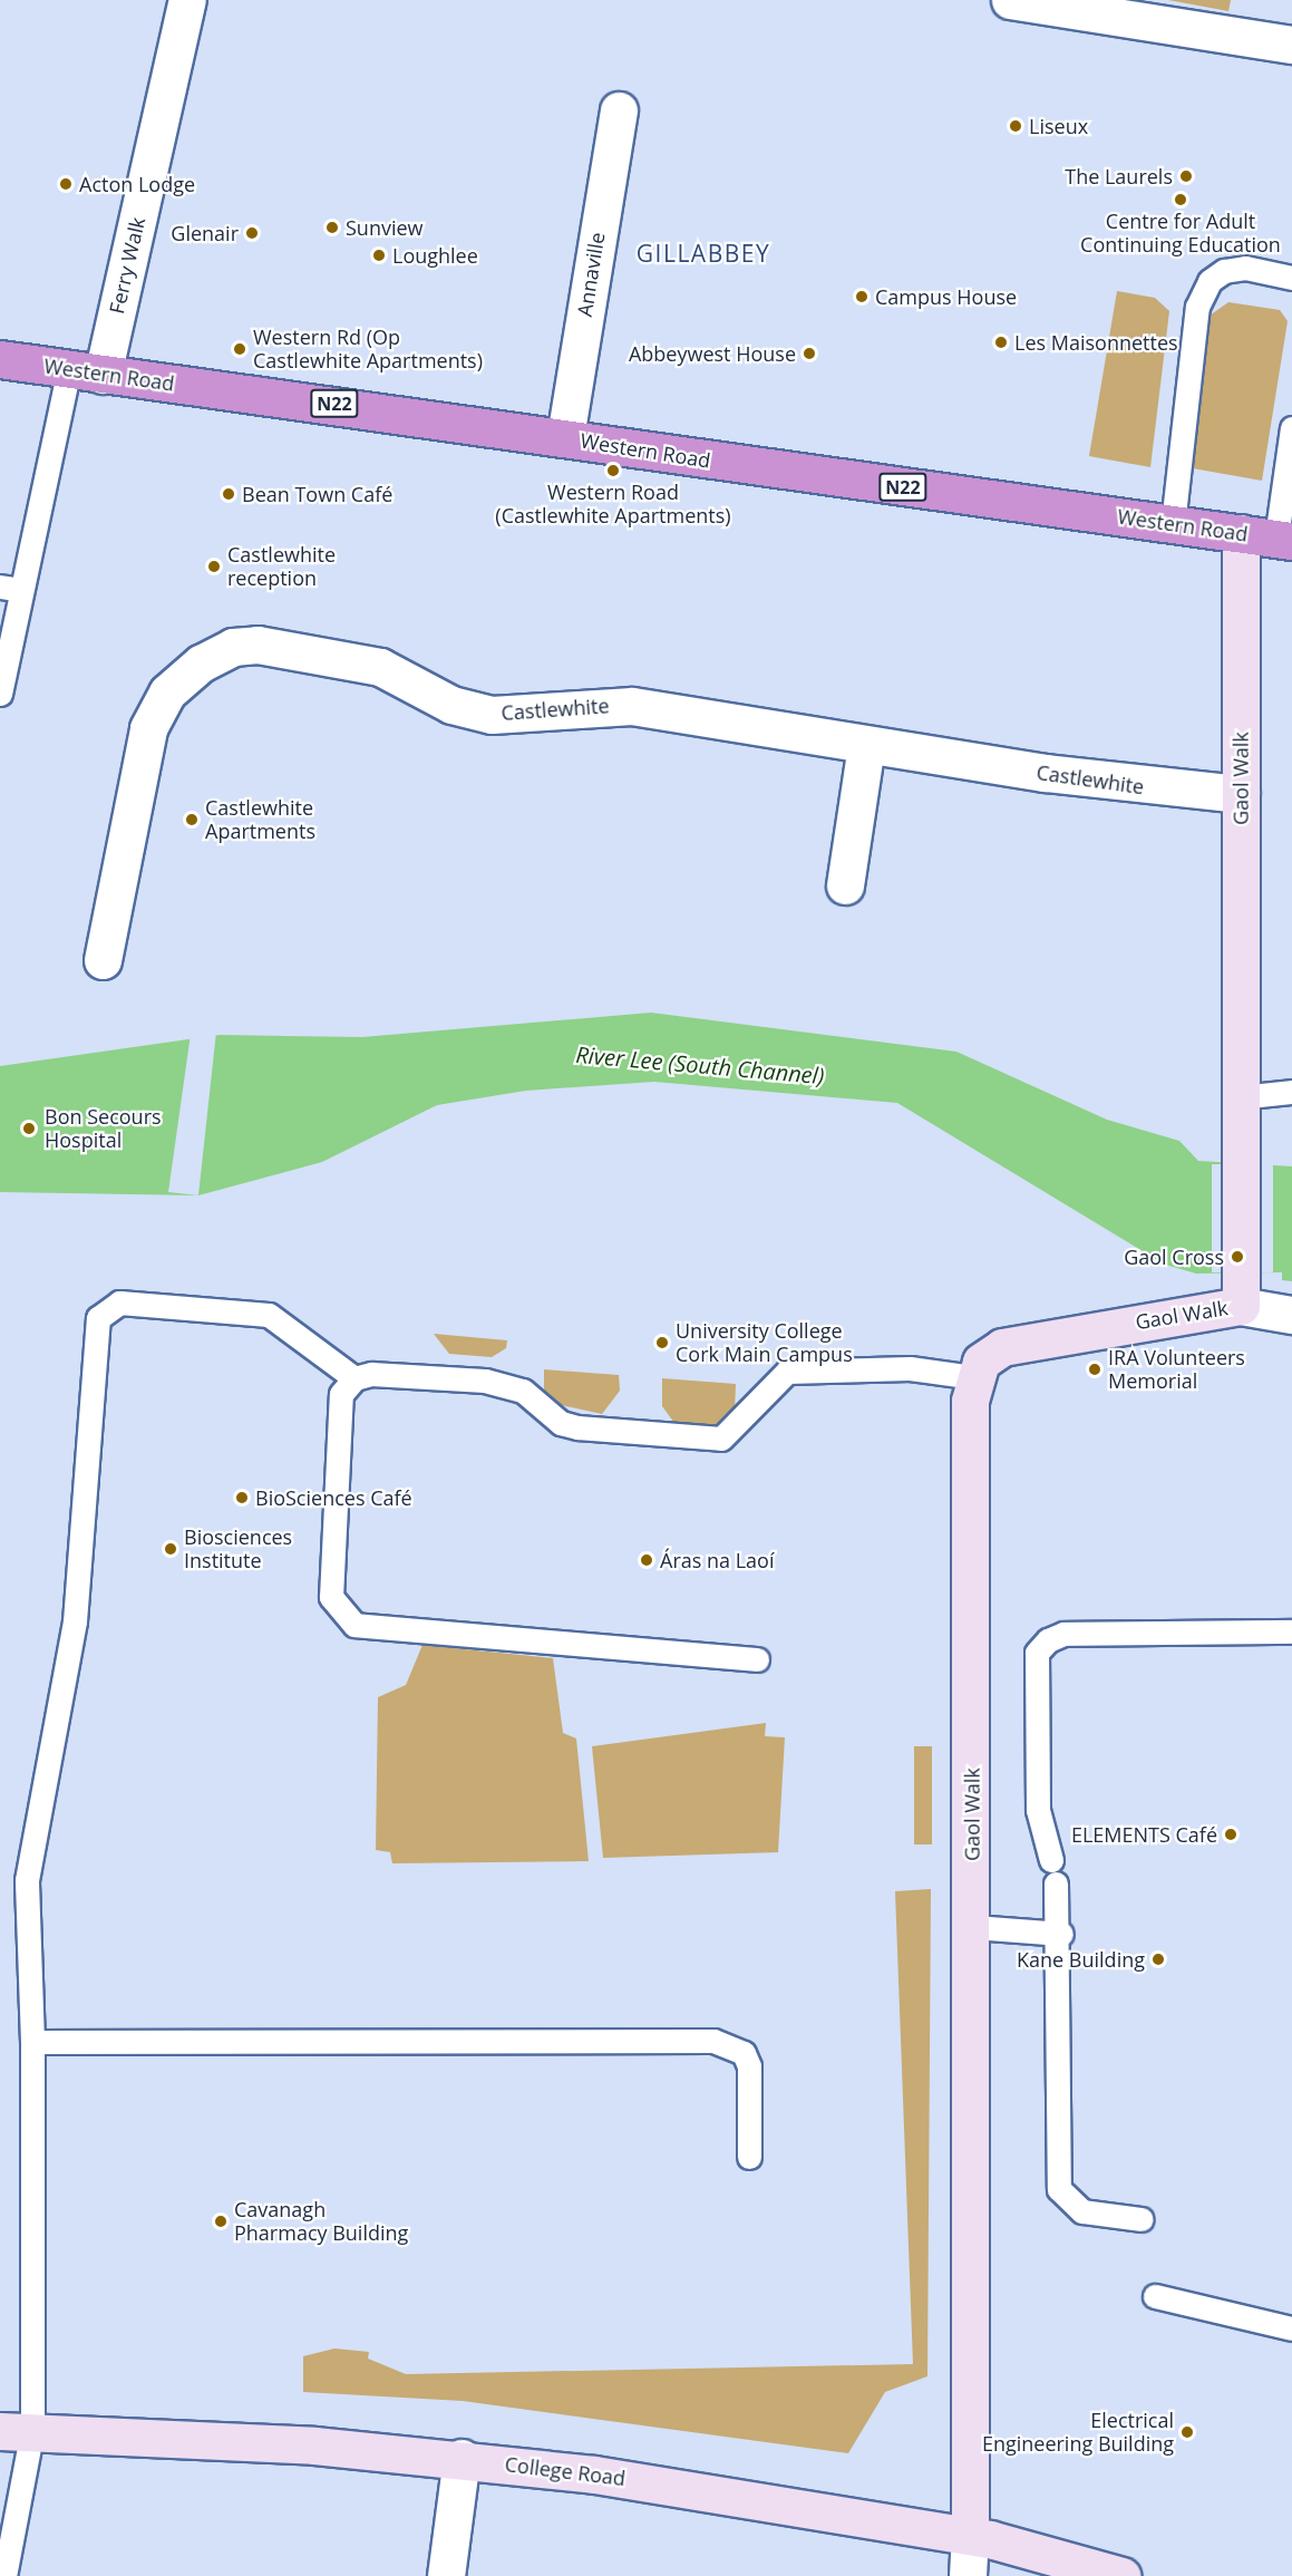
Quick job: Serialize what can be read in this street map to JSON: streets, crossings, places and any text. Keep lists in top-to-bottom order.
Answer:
{
  "streets": {
    "highway": ["Western Road", "N22"],
    "street": [
      "Ferry Walk",
      "Annaville",
      "Castlewhite",
      "Gaol Walk",
      "College Road"
    ]
  },
  "crossings": [
    ["Ferry Walk", "Western Road"],
    ["Annaville", "Western Road"],
    ["Western Road", "Gaol Walk"],
    ["Castlewhite", "Gaol Walk"],
    ["Gaol Walk", "College Road"]
  ],
  "districts": ["GILLABBEY"],
  "water": ["River Lee (South Channel)"],
  "places": [
    "Liseux",
    "The Laurels",
    "Acton Lodge",
    "Centre for Adult Continuing Education",
    "Sunview",
    "Glenair",
    "Loughlee",
    "Campus House",
    "Les Maisonnettes",
    "Western Rd (Op Castlewhite Apartments)",
    "Abbeywest House",
    "Western Road (Castlewhite Apartments)",
    "Bean Town Café",
    "Castlewhite reception",
    "Castlewhite Apartments",
    "Bon Secours Hospital",
    "Gaol Cross",
    "University College Cork Main Campus",
    "IRA Volunteers Memorial",
    "BioSciences Café",
    "Biosciences Institute",
    "Áras na Laoí",
    "ELEMENTS Café",
    "Kane Building",
    "Cavanagh Pharmacy Building",
    "Electrical Engineering Building"
  ]
}
